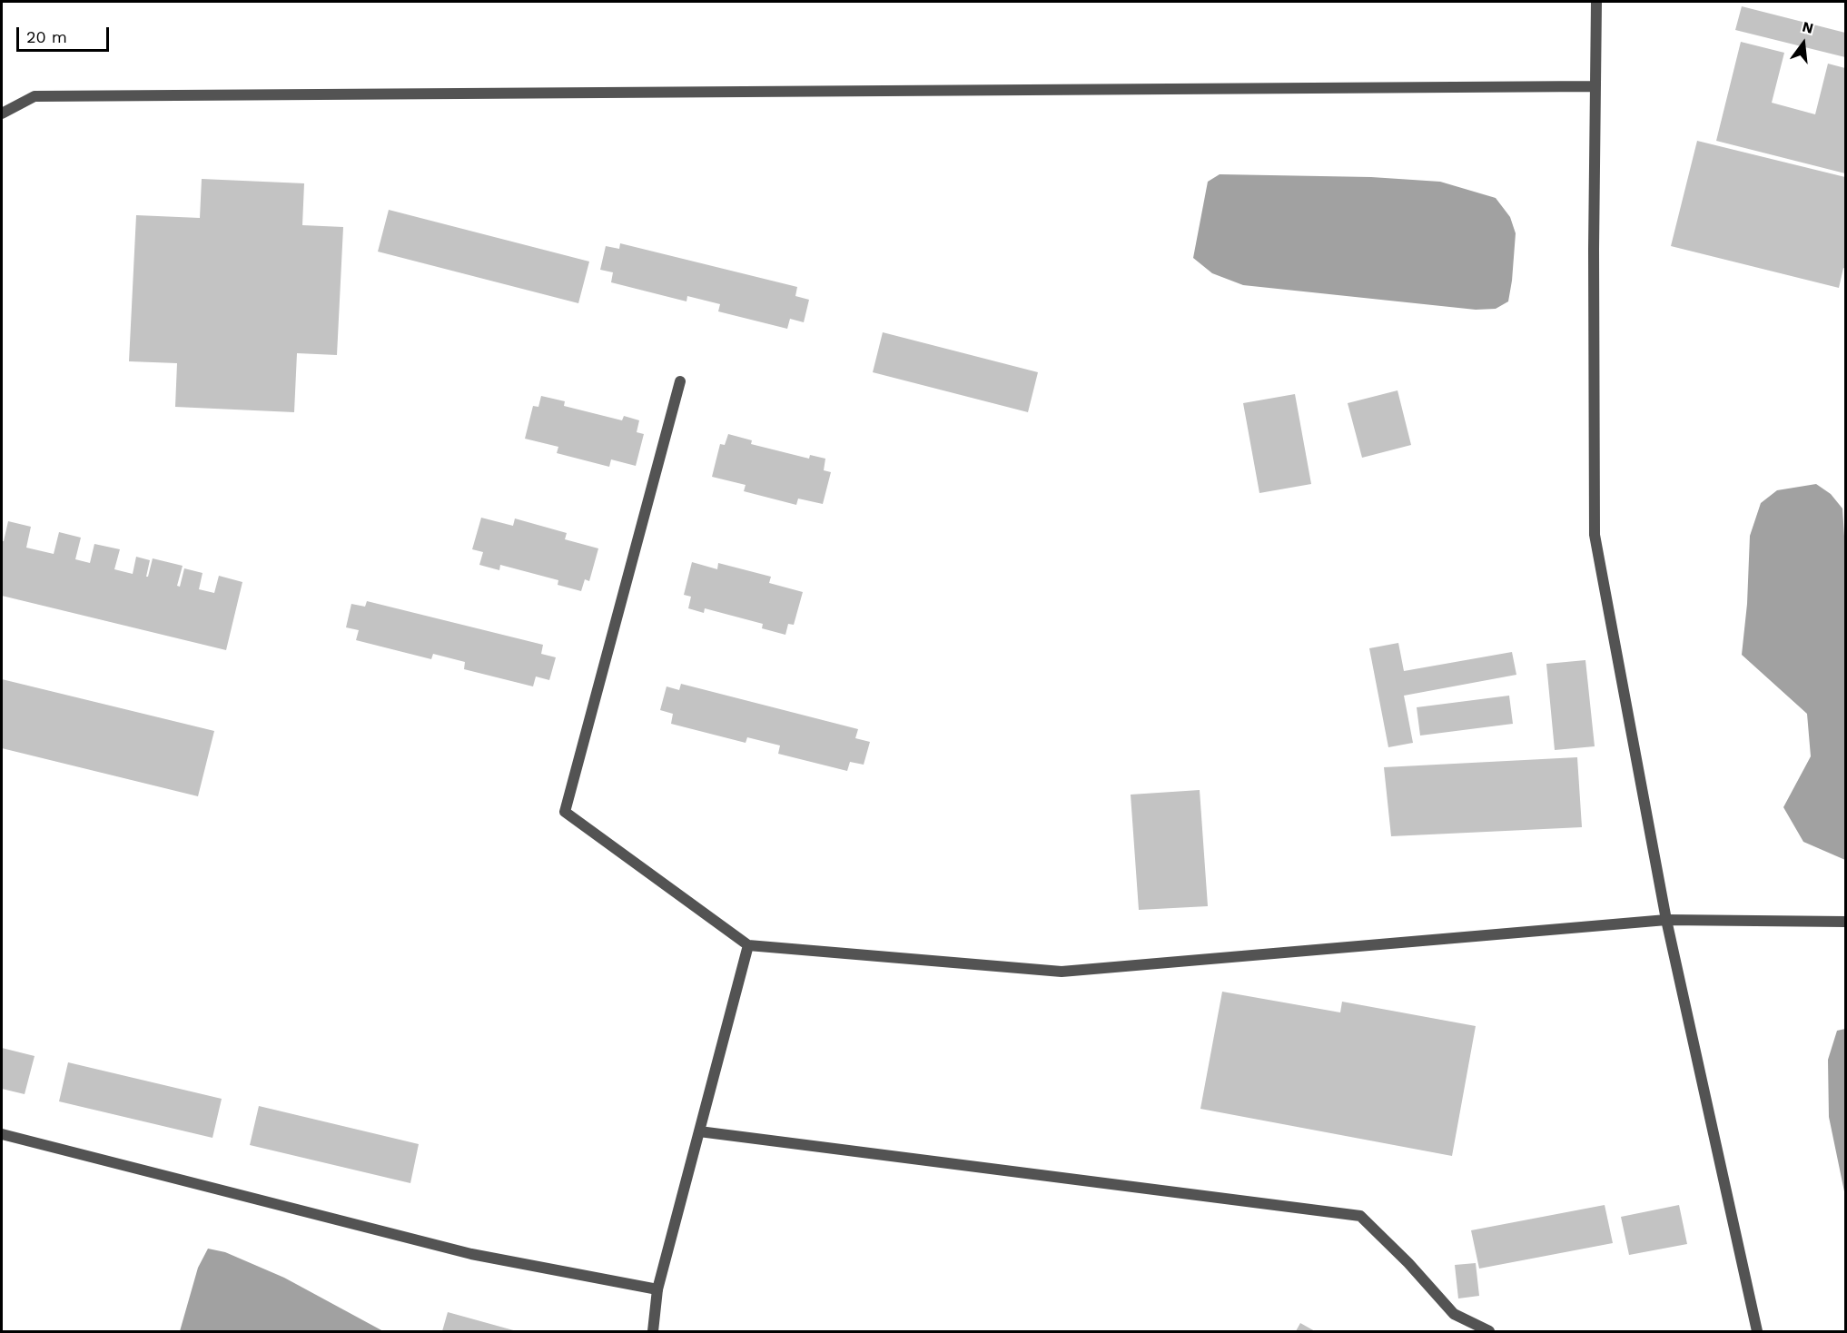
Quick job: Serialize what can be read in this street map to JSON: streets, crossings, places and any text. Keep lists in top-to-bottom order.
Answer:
{
  "scale_bar": "20 m",
  "north": "top"
}
